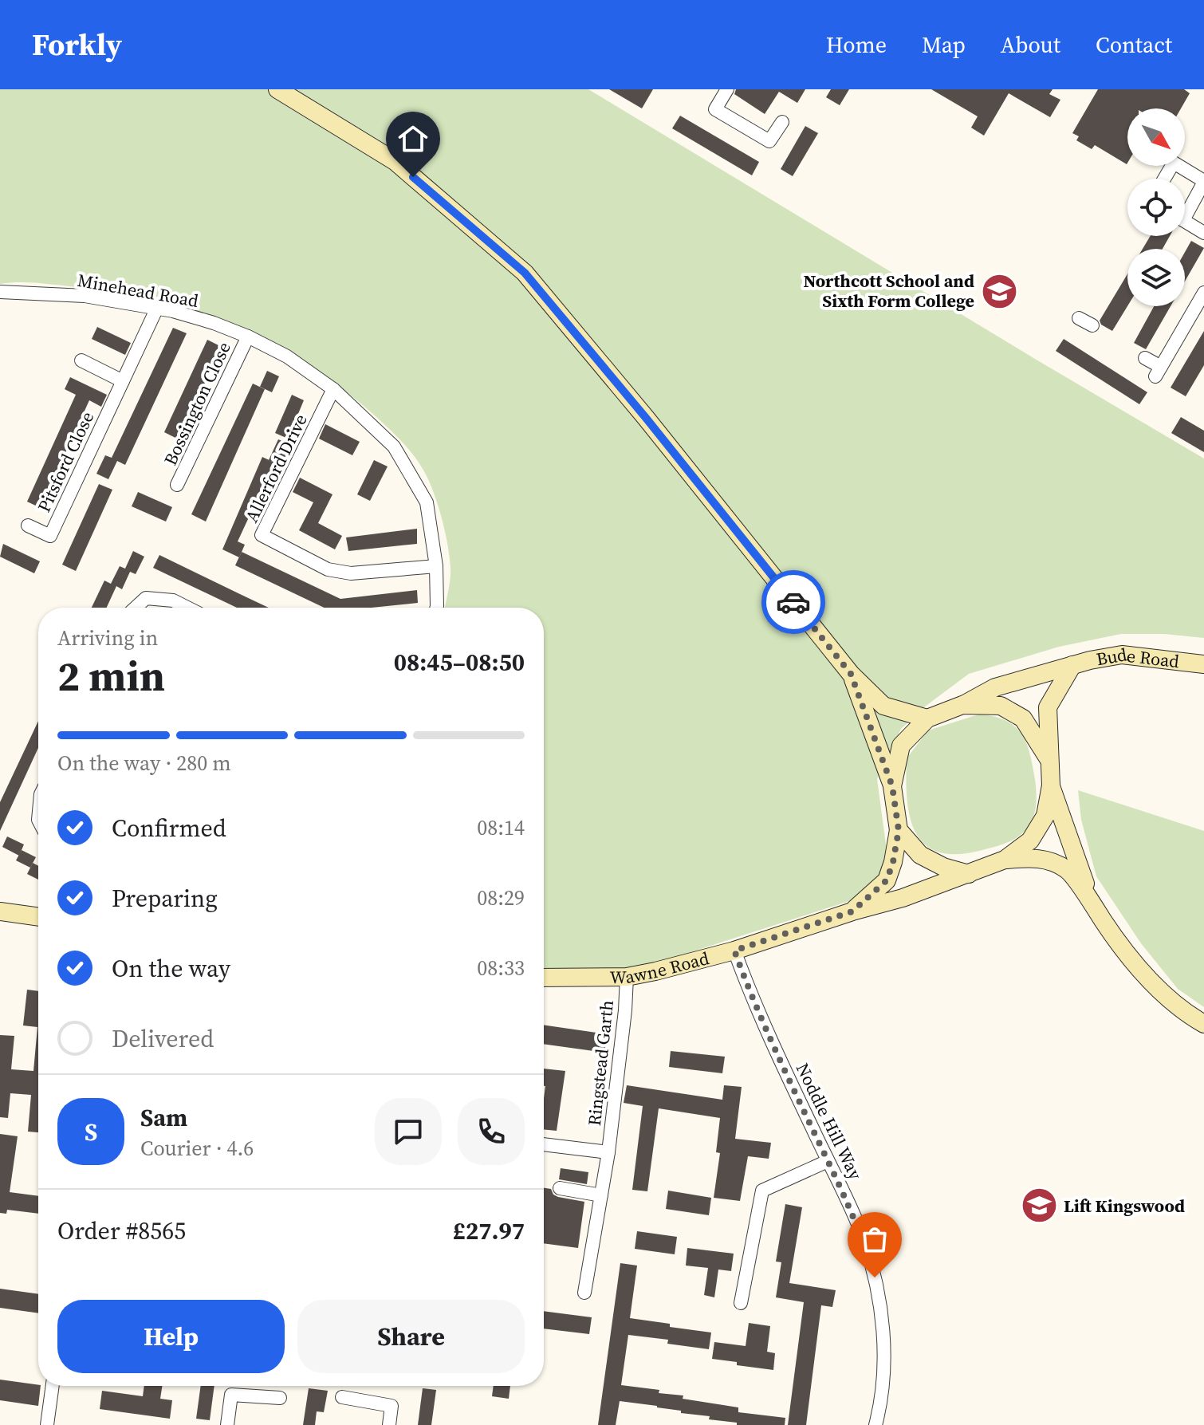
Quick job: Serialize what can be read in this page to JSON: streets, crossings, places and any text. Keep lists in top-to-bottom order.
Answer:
{
  "streets": {
    "street": [
      "Minehead Road",
      "Bossington Close",
      "Pitsford Close",
      "Allerford Drive",
      "Bude Road",
      "Wawne Road",
      "Ringstead Garth",
      "Noddle Hill Way"
    ]
  },
  "crossings": [
    ["Minehead Road", "Bossington Close"],
    ["Minehead Road", "Pitsford Close"],
    ["Minehead Road", "Allerford Drive"],
    ["Bude Road", "Wawne Road"],
    ["Wawne Road", "Ringstead Garth"],
    ["Wawne Road", "Noddle Hill Way"]
  ],
  "places": {
    "school or university": ["Northcott School and Sixth Form College", "Lift Kingswood"]
  },
  "north": "bottom right",
  "page": {
    "header": "Forkly",
    "nav": [
      "Home",
      "Map",
      "About",
      "Contact"
    ],
    "heading": ["2 min", "Arriving in", "08:45–08:50"],
    "panel": [
      "Sam",
      "Courier · 4.6",
      "Order #8565",
      "£27.97"
    ],
    "bar": "On the way · 280 m",
    "list": [
      ["Confirmed", "08:14"],
      ["Preparing", "08:29"],
      ["On the way", "08:33"],
      "Delivered"
    ],
    "round": "S",
    "buttons": ["Help", "Share"]
  }
}
